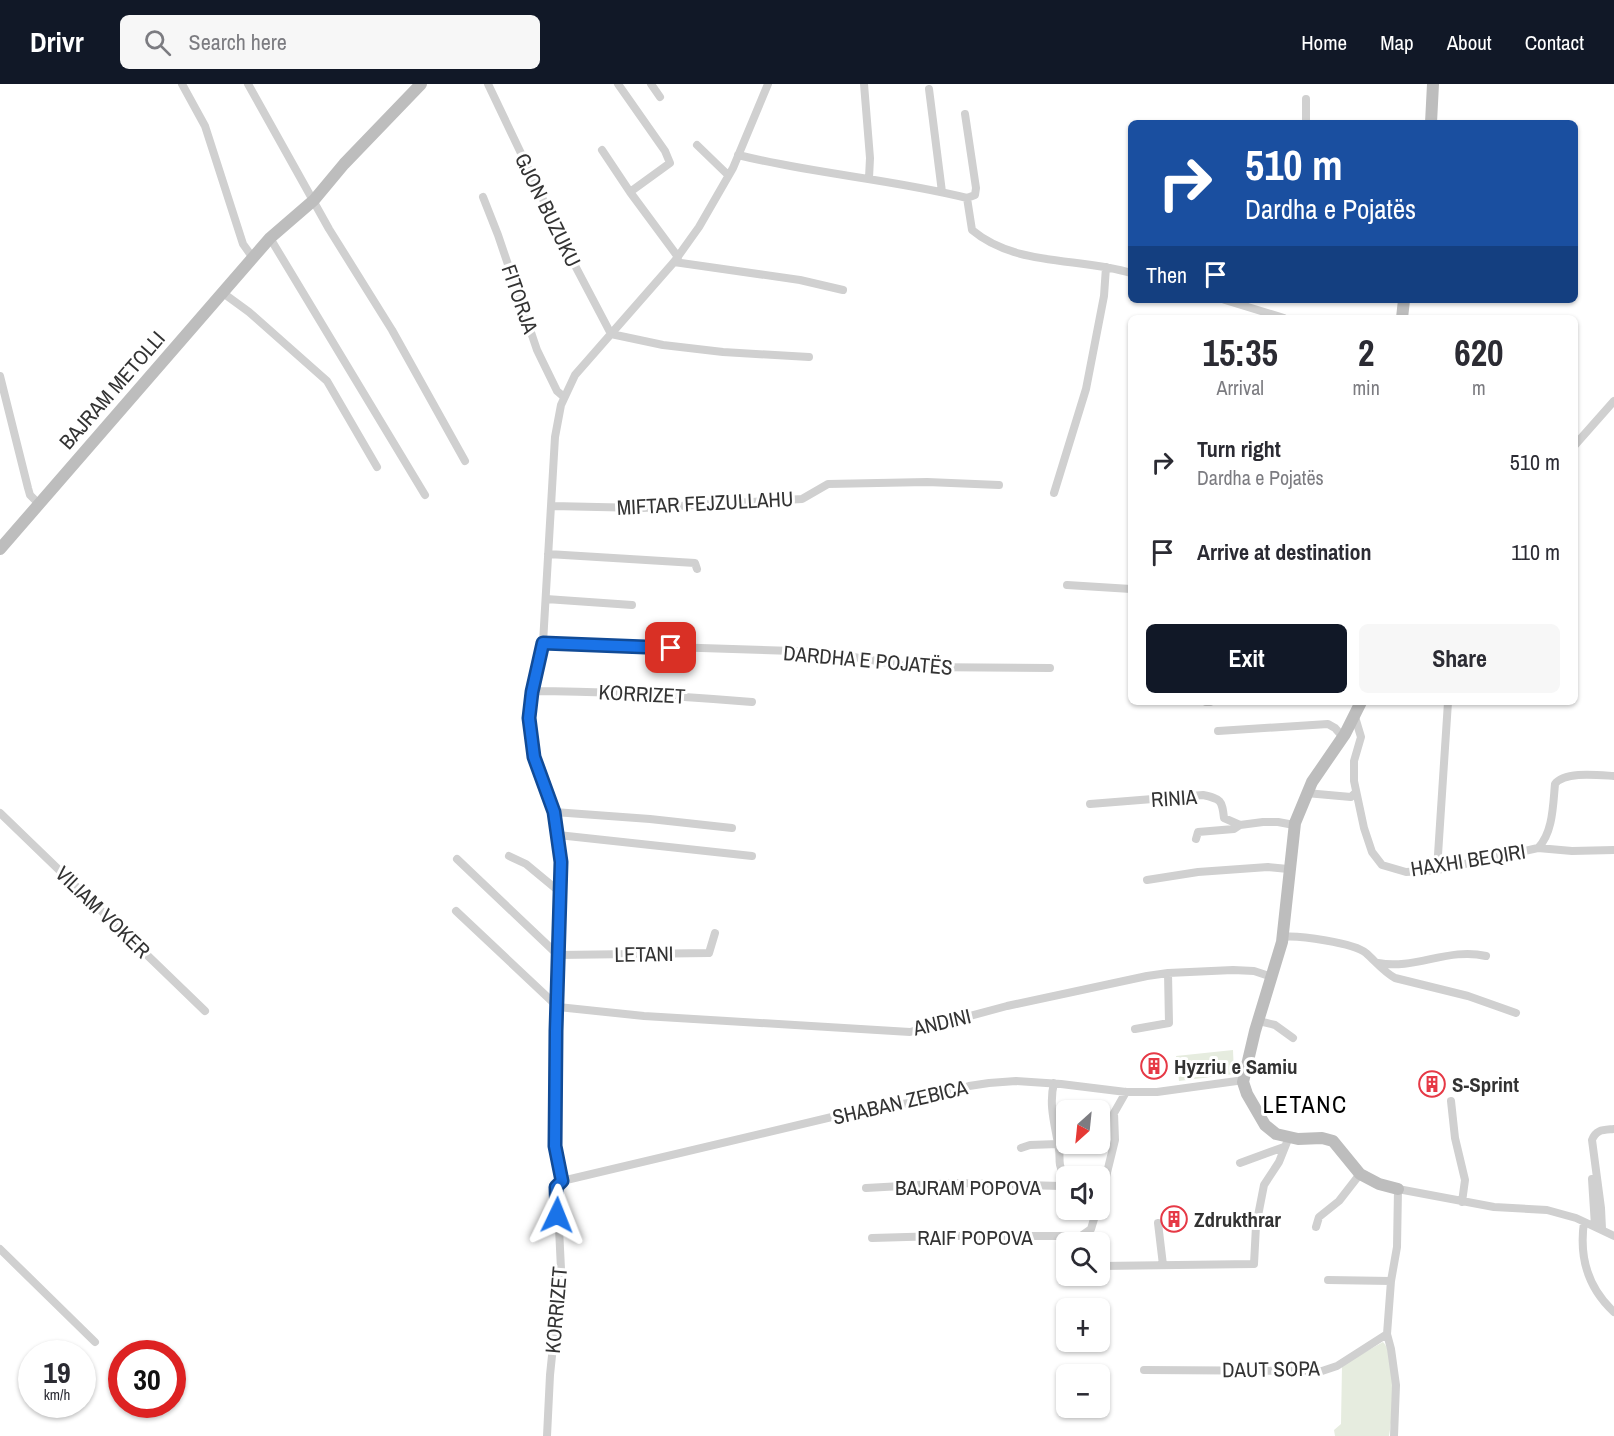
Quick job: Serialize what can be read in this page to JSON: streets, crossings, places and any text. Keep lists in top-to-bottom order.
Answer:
{
  "streets": {
    "street": [
      "GJON BUZUKU",
      "FITORJA",
      "BAJRAM METOLLI",
      "MIFTAR FEJZULLAHU",
      "DARDHA E POJATËS",
      "KORRIZET",
      "RINIA",
      "HAXHI BEQIRI",
      "VILIAM VOKER",
      "LETANI",
      "ANDINI",
      "SHABAN ZEBICA",
      "BAJRAM POPOVA",
      "RAIF POPOVA",
      "DAUT SOPA"
    ]
  },
  "crossings": [
    ["DARDHA E POJATËS", "KORRIZET"],
    ["KORRIZET", "LETANI"],
    ["KORRIZET", "ANDINI"],
    ["KORRIZET", "SHABAN ZEBICA"],
    ["SHABAN ZEBICA", "BAJRAM POPOVA"]
  ],
  "districts": ["LETANC"],
  "places": {
    "building": ["Hyzriu e Samiu", "S-Sprint", "Zdrukthrar"]
  },
  "north": "bottom left",
  "page": {
    "header": "Drivr",
    "search": "Search here",
    "nav": [
      "Home",
      "Map",
      "About",
      "Contact"
    ],
    "turn": ["510 m", "Dardha e Pojatës"],
    "then": "Then",
    "eta": [
      "15:35",
      "Arrival",
      "2",
      "min",
      "620",
      "m"
    ],
    "list": [
      {
        "name": "Turn right",
        "note": "Dardha e Pojatës",
        "value": "510 m"
      },
      {
        "name": "Arrive at destination",
        "value": "110 m"
      }
    ],
    "buttons": ["Exit", "Share"],
    "map_buttons": ["+", "−"],
    "speed": "19 km/h",
    "limit": "30"
  }
}
